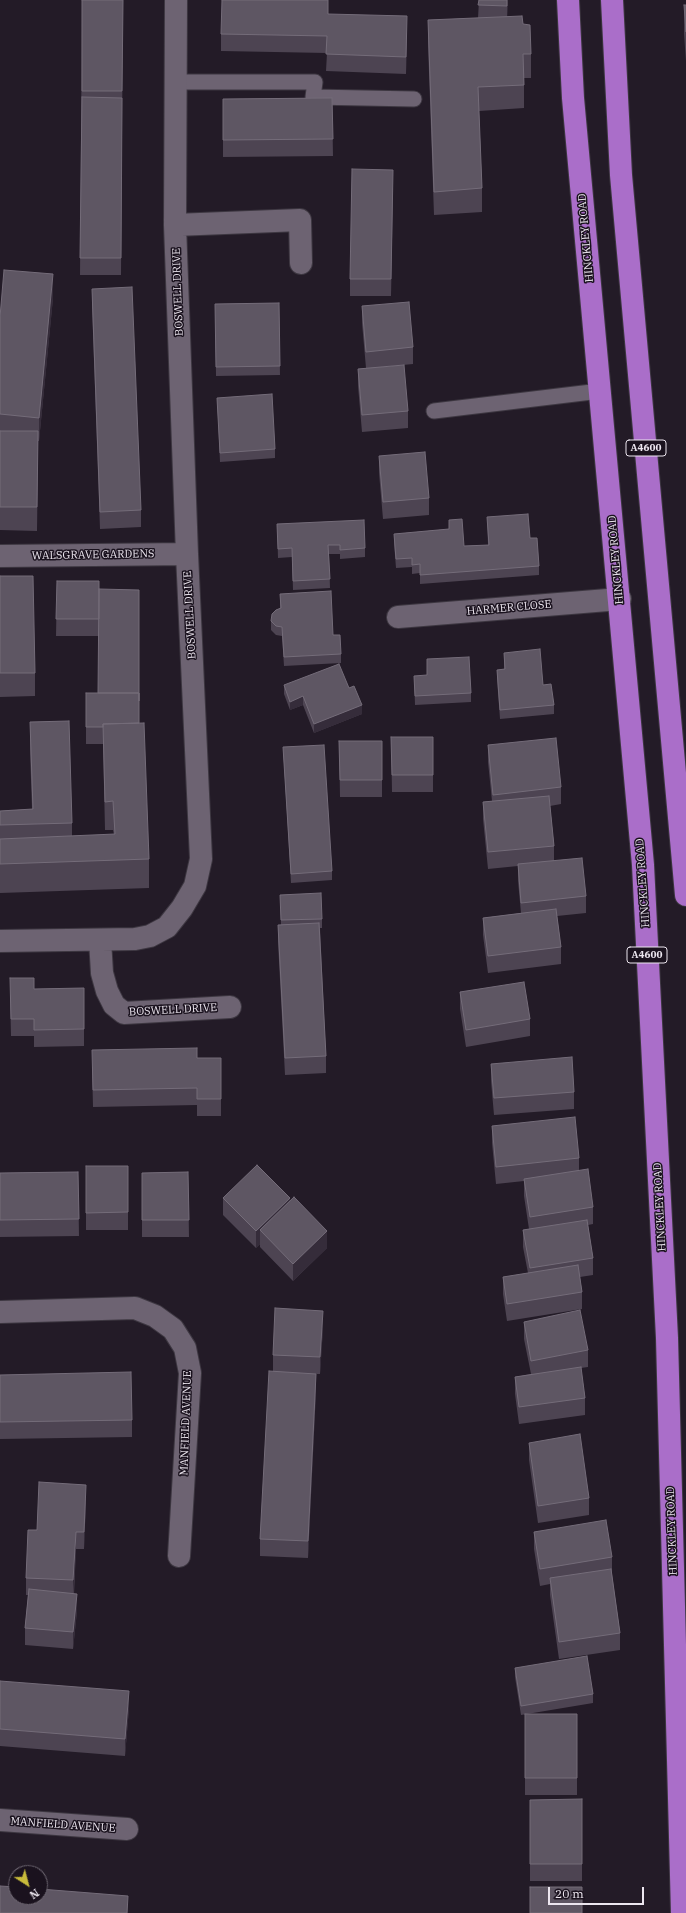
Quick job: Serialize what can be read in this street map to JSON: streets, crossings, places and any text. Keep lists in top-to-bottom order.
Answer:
{
  "streets": {
    "highway": ["HINCKLEY ROAD", "A4600"],
    "street": [
      "BOSWELL DRIVE",
      "WALSGRAVE GARDENS",
      "HARMER CLOSE",
      "MANFIELD AVENUE"
    ]
  },
  "crossings": [
    ["HINCKLEY ROAD", "HARMER CLOSE"],
    ["BOSWELL DRIVE", "WALSGRAVE GARDENS"]
  ],
  "scale_bar": "20 m",
  "north": "bottom right"
}
